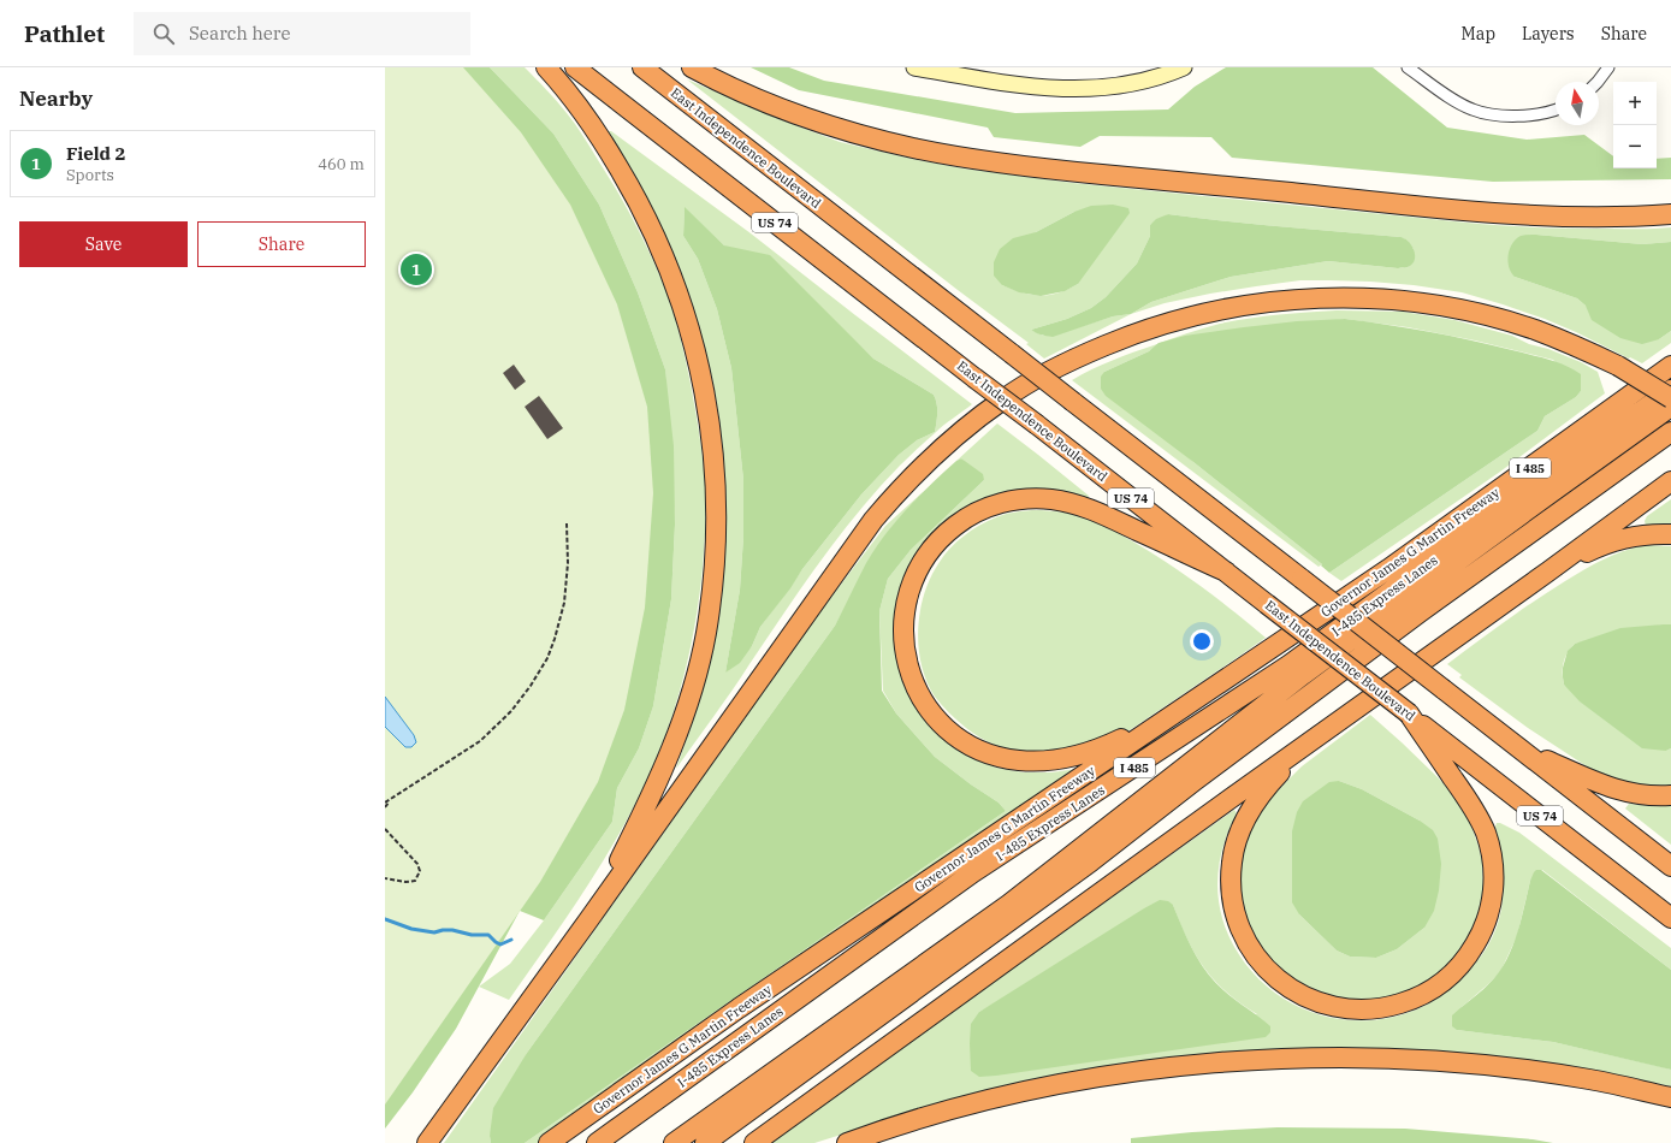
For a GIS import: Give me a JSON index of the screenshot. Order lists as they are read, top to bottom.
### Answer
{
  "streets": {
    "highway": [
      "East Independence Boulevard",
      "US 74",
      "I 485",
      "Governor James G Martin Freeway",
      "I-485 Express Lanes"
    ]
  },
  "north": "top",
  "page": {
    "header": "Pathlet",
    "search": "Search here",
    "nav": ["Map", "Layers", "Share"],
    "heading": "Nearby",
    "map_buttons": ["+", "−"],
    "list": [
      {
        "mark": "1",
        "name": "Field 2",
        "note": "Sports",
        "value": "460 m"
      }
    ],
    "buttons": ["Save", "Share"],
    "pins": "1"
  }
}
